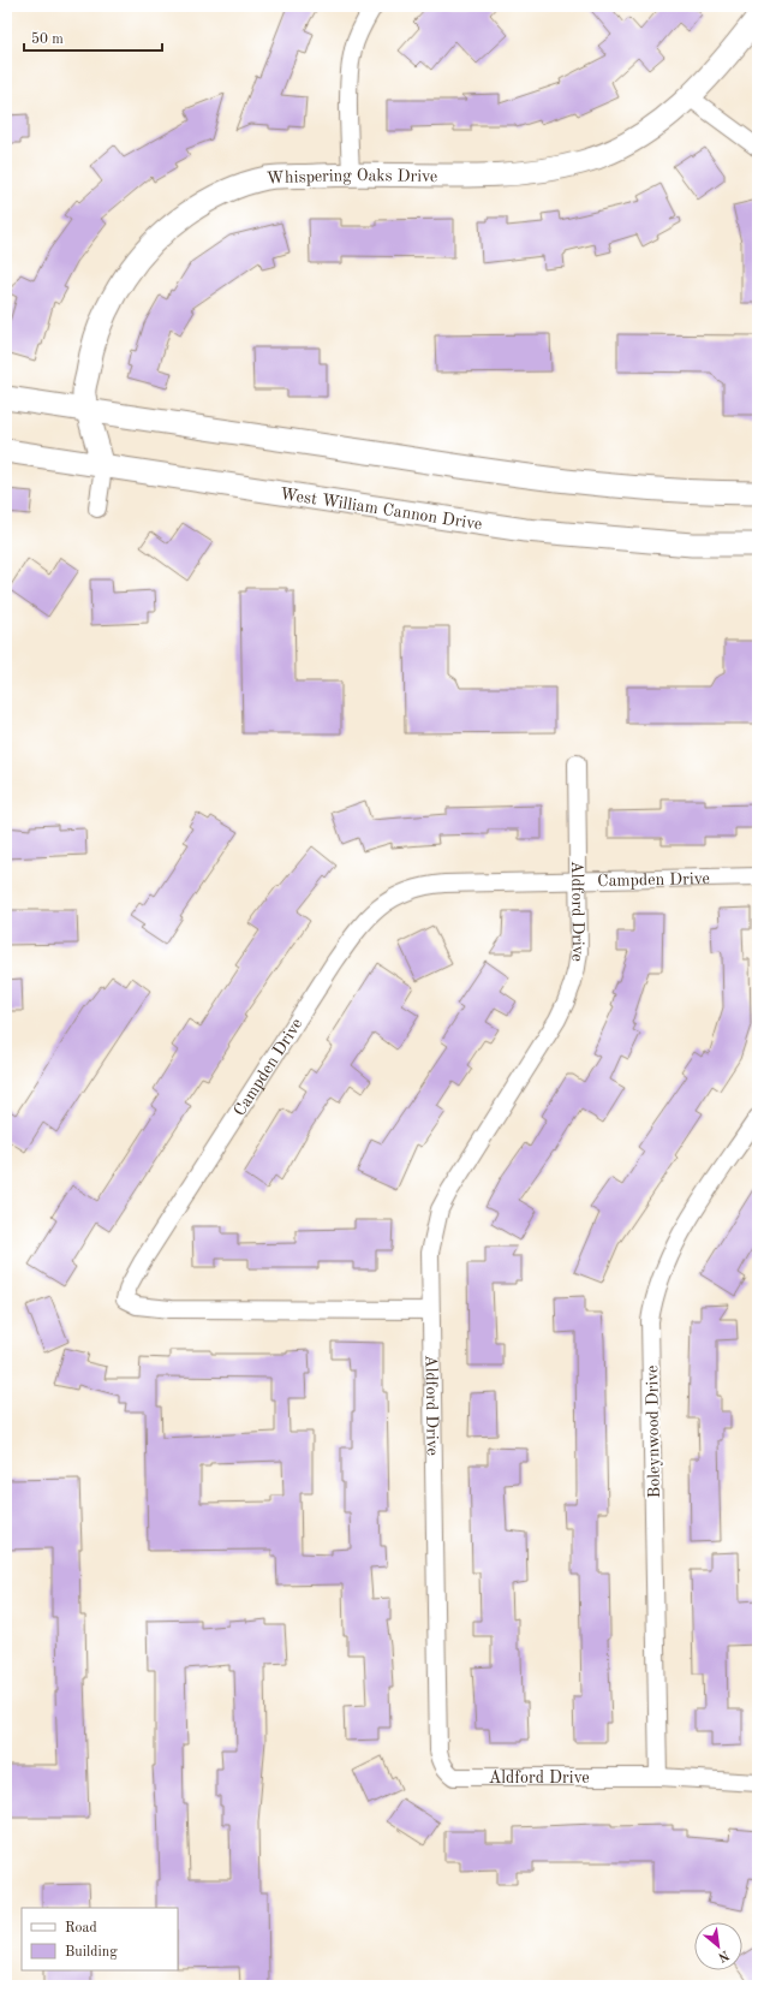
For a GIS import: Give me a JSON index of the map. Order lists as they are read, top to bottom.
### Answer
{
  "streets": {
    "main road": ["Whispering Oaks Drive", "West William Cannon Drive"],
    "street": ["Campden Drive", "Aldford Drive", "Boleynwood Drive"]
  },
  "crossings": [
    ["Whispering Oaks Drive", "West William Cannon Drive"],
    ["Campden Drive", "Aldford Drive"],
    ["Aldford Drive", "Boleynwood Drive"]
  ],
  "legend": ["Road", "Building"],
  "scale_bar": "50 m",
  "north": "bottom right"
}
